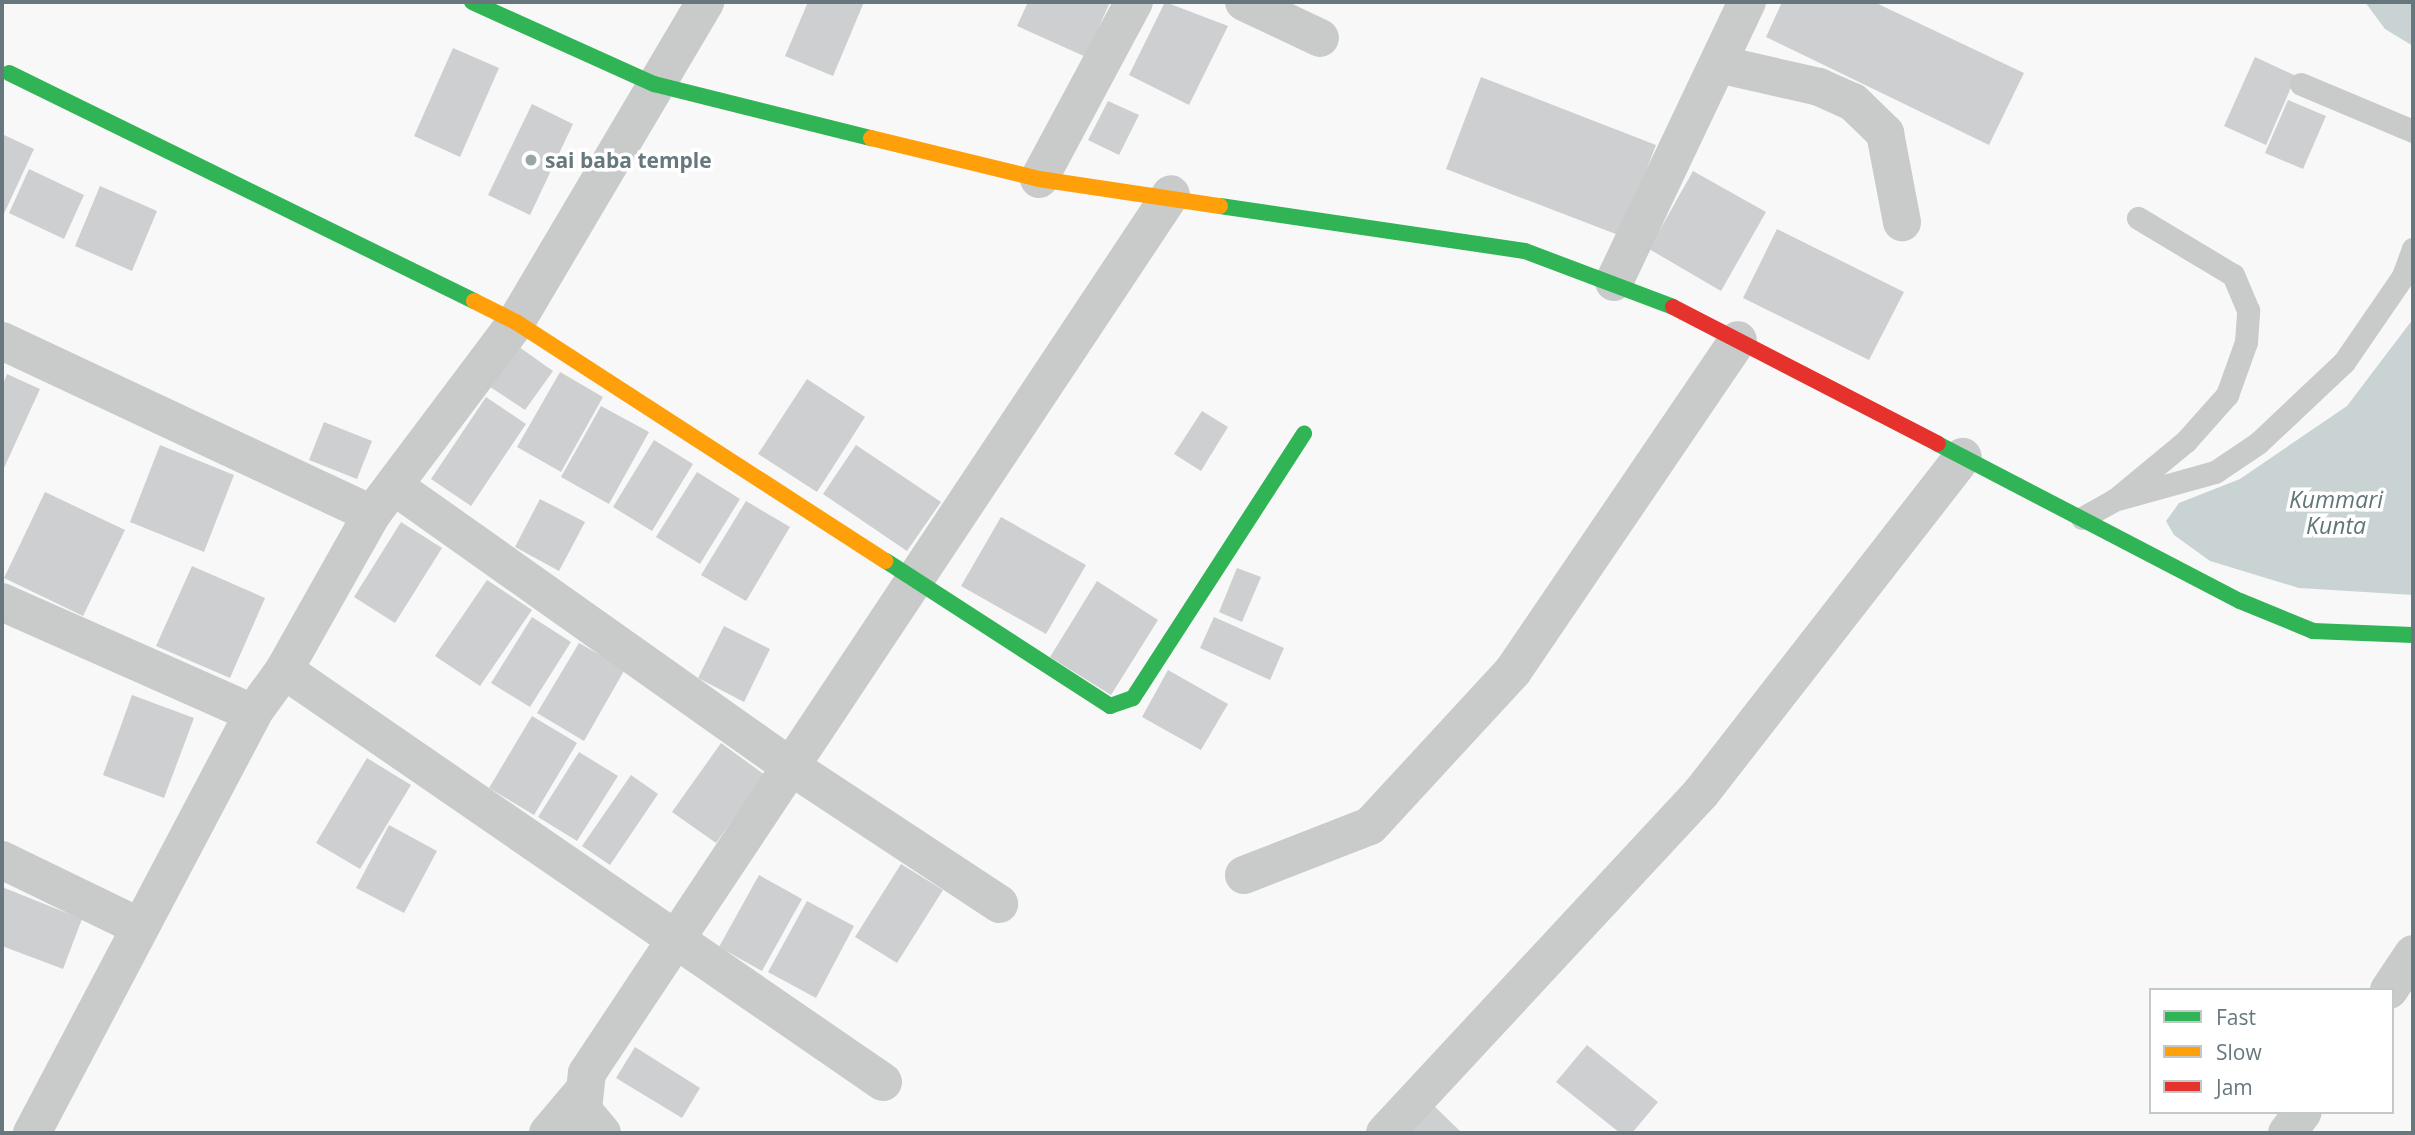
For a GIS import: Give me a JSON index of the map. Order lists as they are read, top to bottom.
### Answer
{
  "water": ["Kummari Kunta"],
  "places": ["sai baba temple"],
  "legend": ["Fast", "Slow", "Jam"]
}
